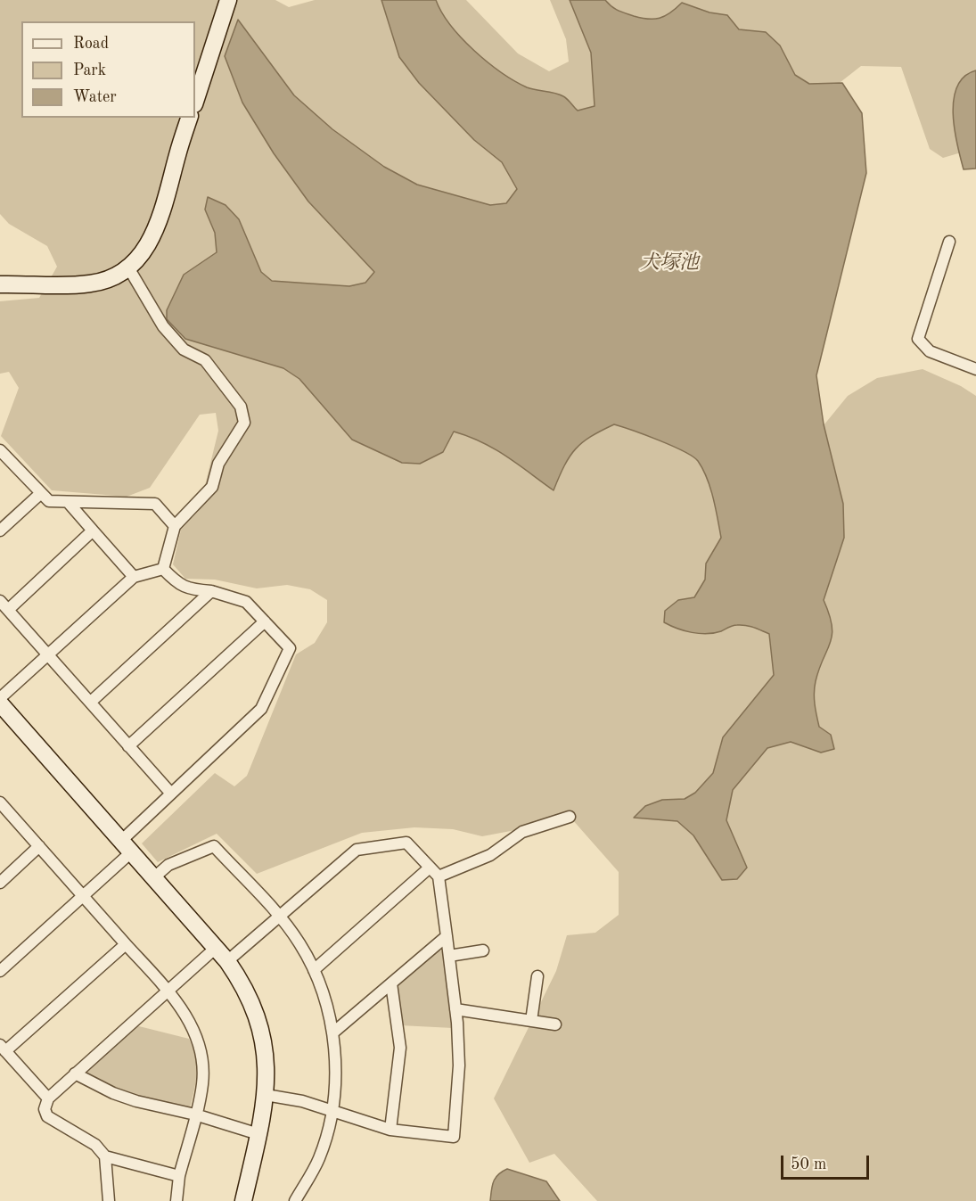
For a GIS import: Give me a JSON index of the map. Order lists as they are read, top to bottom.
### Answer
{
  "water": ["犬塚池"],
  "legend": ["Road", "Park", "Water"],
  "scale_bar": "50 m"
}
